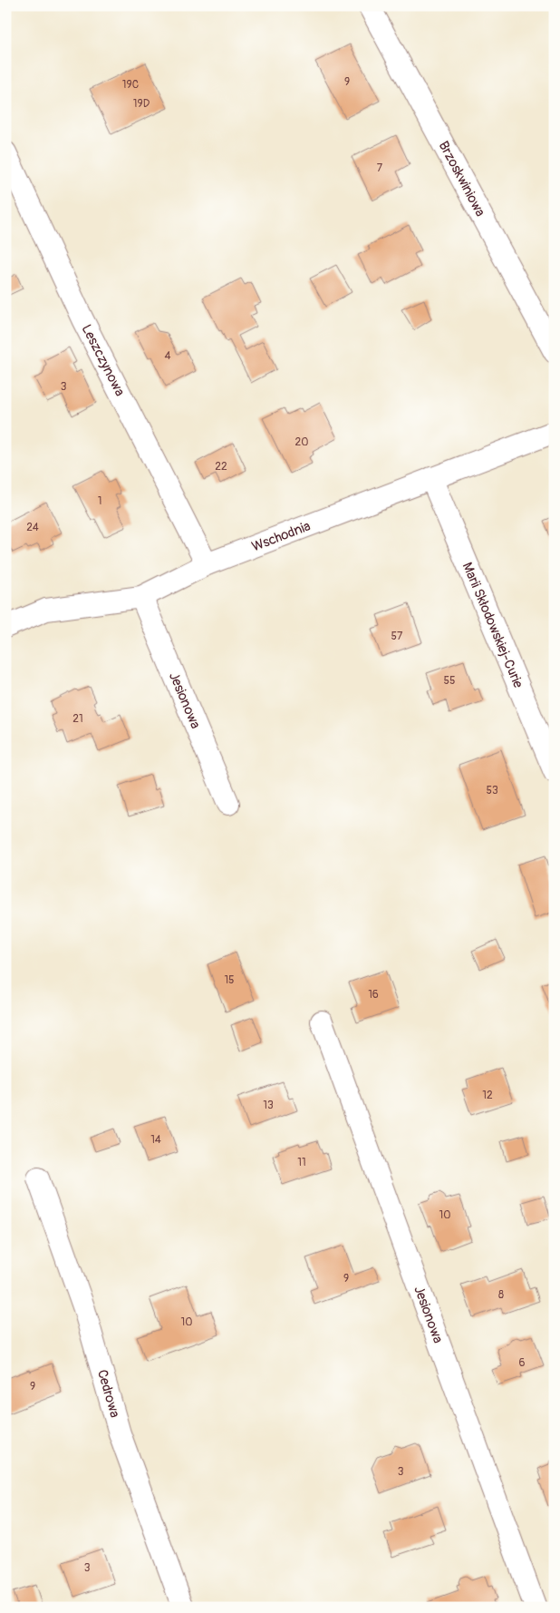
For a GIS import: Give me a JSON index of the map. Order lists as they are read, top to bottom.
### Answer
{
  "streets": {
    "street": [
      "Brzoskwiniowa",
      "Leszczynowa",
      "Wschodnia",
      "Marii Skłodowskiej-Curie",
      "Jesionowa",
      "Cedrowa"
    ]
  },
  "crossings": [
    ["Leszczynowa", "Wschodnia"],
    ["Wschodnia", "Marii Skłodowskiej-Curie"],
    ["Wschodnia", "Jesionowa"]
  ],
  "house_numbers": [
    "9",
    "19C",
    "19D",
    "7",
    "4",
    "3",
    "20",
    "22",
    "1",
    "24",
    "57",
    "55",
    "21",
    "53",
    "15",
    "16",
    "12",
    "13",
    "14",
    "11",
    "10",
    "9",
    "8",
    "10",
    "6",
    "9",
    "3",
    "3"
  ]
}
